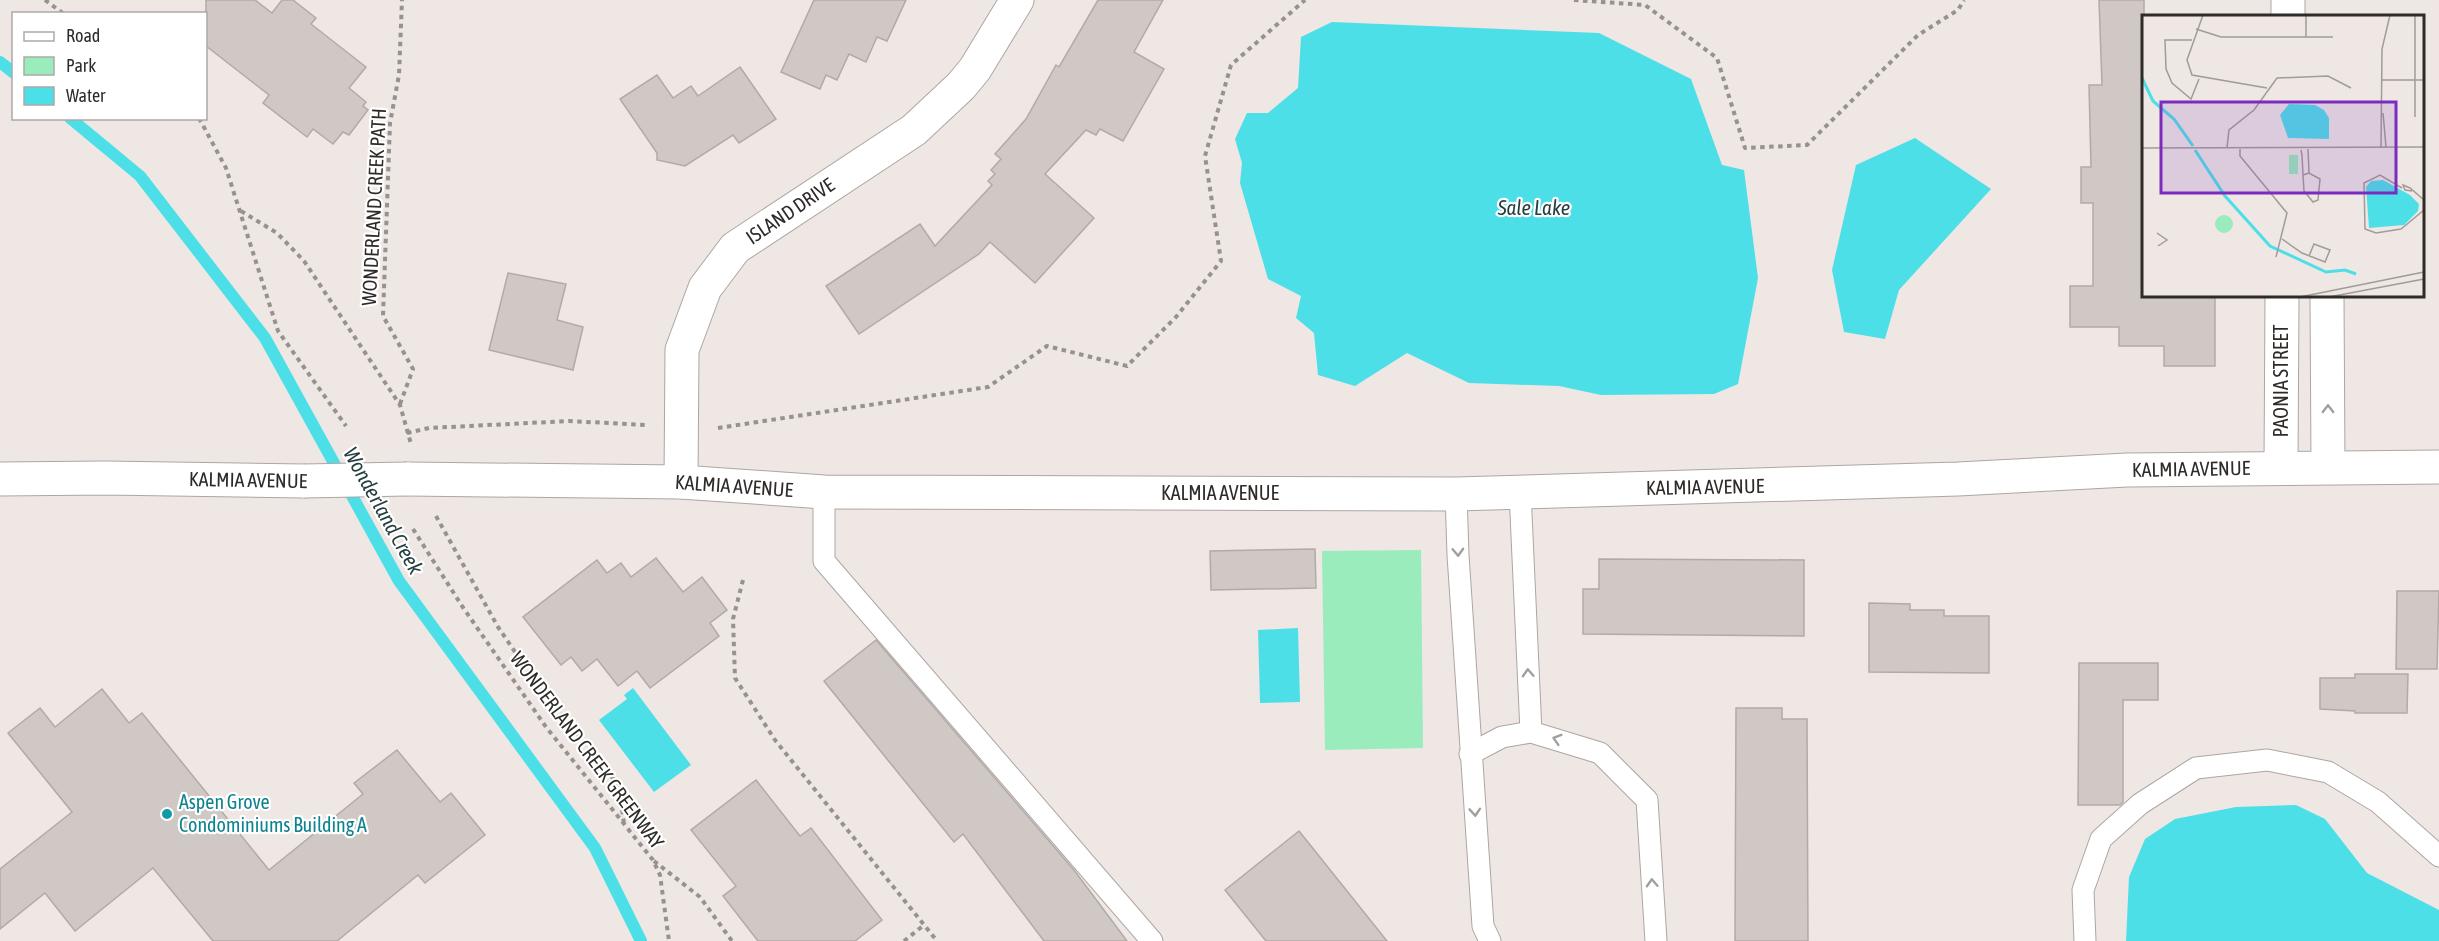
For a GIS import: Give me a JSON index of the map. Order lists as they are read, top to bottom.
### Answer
{
  "streets": {
    "street": ["ISLAND DRIVE", "PAONIA STREET", "KALMIA AVENUE"],
    "path": ["WONDERLAND CREEK PATH", "WONDERLAND CREEK GREENWAY"]
  },
  "crossings": [
    ["WONDERLAND CREEK PATH", "ISLAND DRIVE"],
    ["ISLAND DRIVE", "KALMIA AVENUE"],
    ["PAONIA STREET", "KALMIA AVENUE"]
  ],
  "water": ["Sale Lake", "Wonderland Creek"],
  "places": ["Aspen Grove Condominiums Building A"],
  "legend": ["Road", "Park", "Water"]
}
